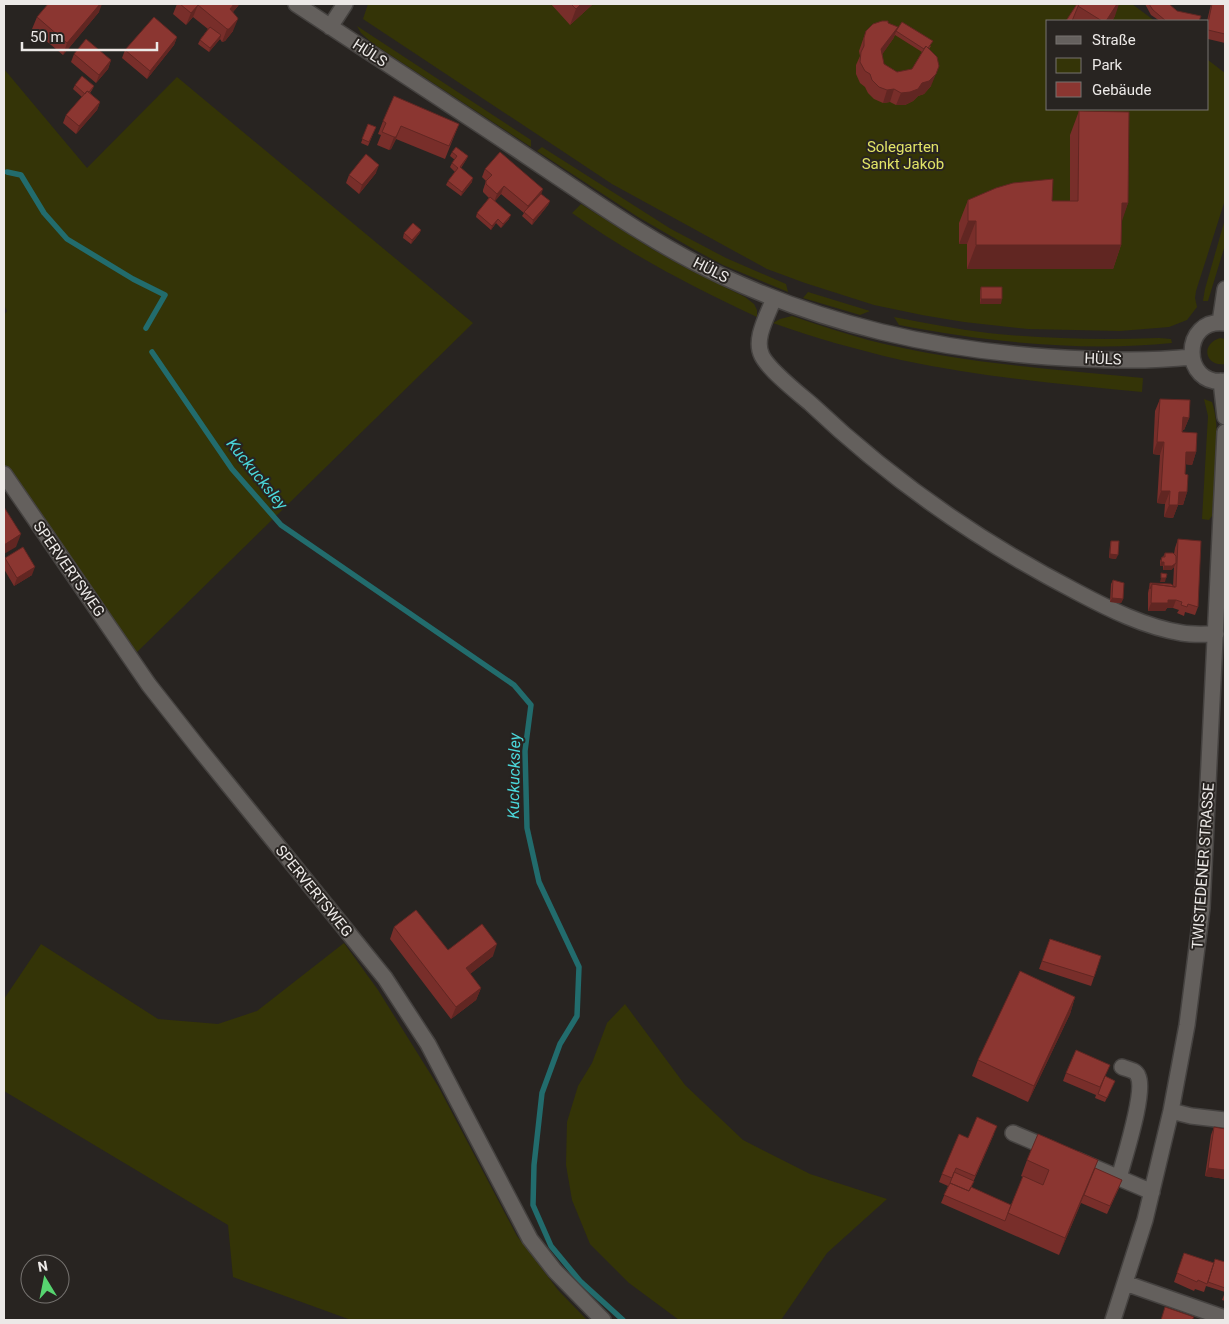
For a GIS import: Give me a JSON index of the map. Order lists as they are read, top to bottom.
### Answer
{
  "streets": {
    "street": ["HÜLS", "SPERVERTSWEG", "TWISTEDENER STRASSE"]
  },
  "water": ["Kuckucksley"],
  "parks": ["Solegarten Sankt Jakob"],
  "legend": ["Straße", "Park", "Gebäude"],
  "scale_bar": "50 m",
  "north": "top"
}
